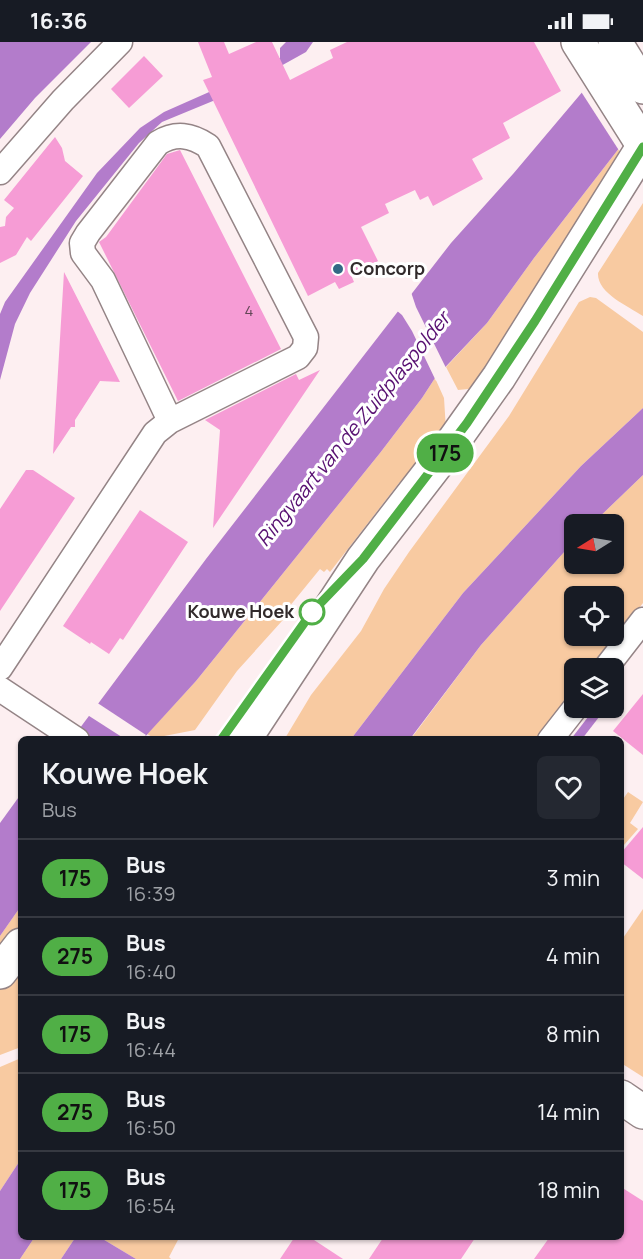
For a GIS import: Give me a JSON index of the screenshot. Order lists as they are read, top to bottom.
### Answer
{
  "water": ["Ringvaart van de Zuidplaspolder"],
  "places": ["Concorp", "Kouwe Hoek"],
  "lines": ["bus line 175"],
  "house_numbers": ["4"],
  "north": "left",
  "page": {
    "status": "16:36",
    "on_map": "175",
    "heading": ["Kouwe Hoek", "Bus"],
    "list": [
      {
        "mark": "175",
        "name": "Bus",
        "note": "16:39",
        "value": "3 min"
      },
      {
        "mark": "275",
        "name": "Bus",
        "note": "16:40",
        "value": "4 min"
      },
      {
        "mark": "175",
        "name": "Bus",
        "note": "16:44",
        "value": "8 min"
      },
      {
        "mark": "275",
        "name": "Bus",
        "note": "16:50",
        "value": "14 min"
      },
      {
        "mark": "175",
        "name": "Bus",
        "note": "16:54",
        "value": "18 min"
      }
    ]
  }
}
